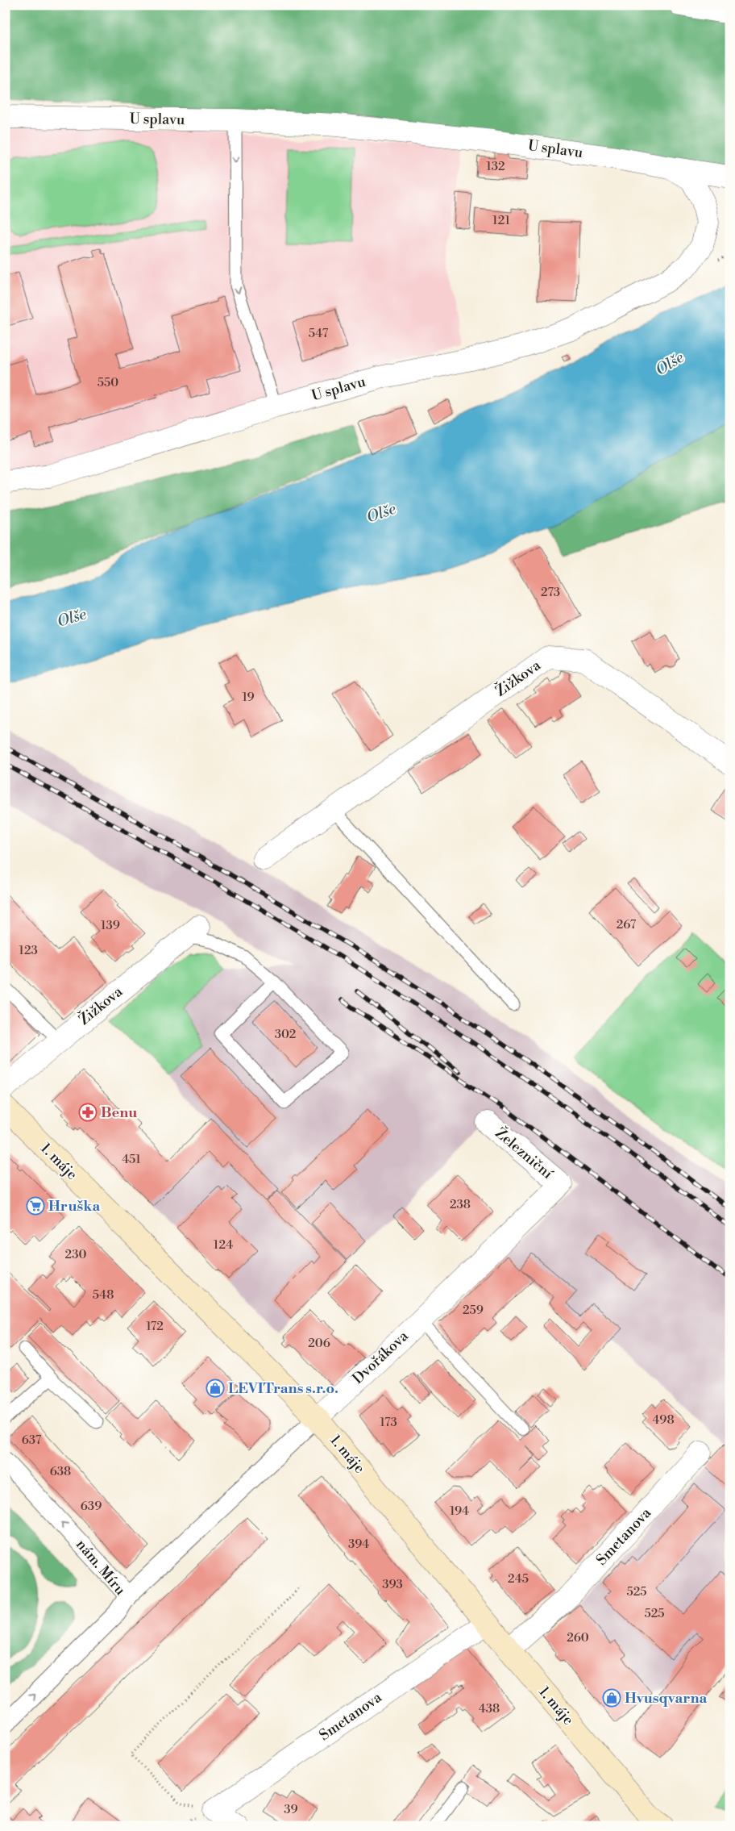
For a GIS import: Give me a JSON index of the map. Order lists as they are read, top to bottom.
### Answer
{
  "streets": {
    "main road": ["1. máje"],
    "street": [
      "U splavu",
      "Žižkova",
      "Železniční",
      "Dvořákova",
      "Smetanova",
      "nám. Míru"
    ]
  },
  "crossings": [
    ["Železniční", "Dvořákova"],
    ["1. máje", "Dvořákova"],
    ["1. máje", "Smetanova"],
    ["Dvořákova", "nám. Míru"]
  ],
  "water": ["Olše"],
  "places": {
    "pharmacy": ["Benu"],
    "supermarket": ["Hruška"],
    "shop": ["LEVITrans s.r.o.", "Hvusqvarna"]
  },
  "house_numbers": [
    "132",
    "121",
    "547",
    "550",
    "273",
    "19",
    "267",
    "139",
    "123",
    "302",
    "451",
    "238",
    "124",
    "230",
    "548",
    "259",
    "172",
    "206",
    "498",
    "173",
    "637",
    "638",
    "639",
    "194",
    "394",
    "245",
    "393",
    "525",
    "525",
    "260",
    "438",
    "39"
  ]
}
